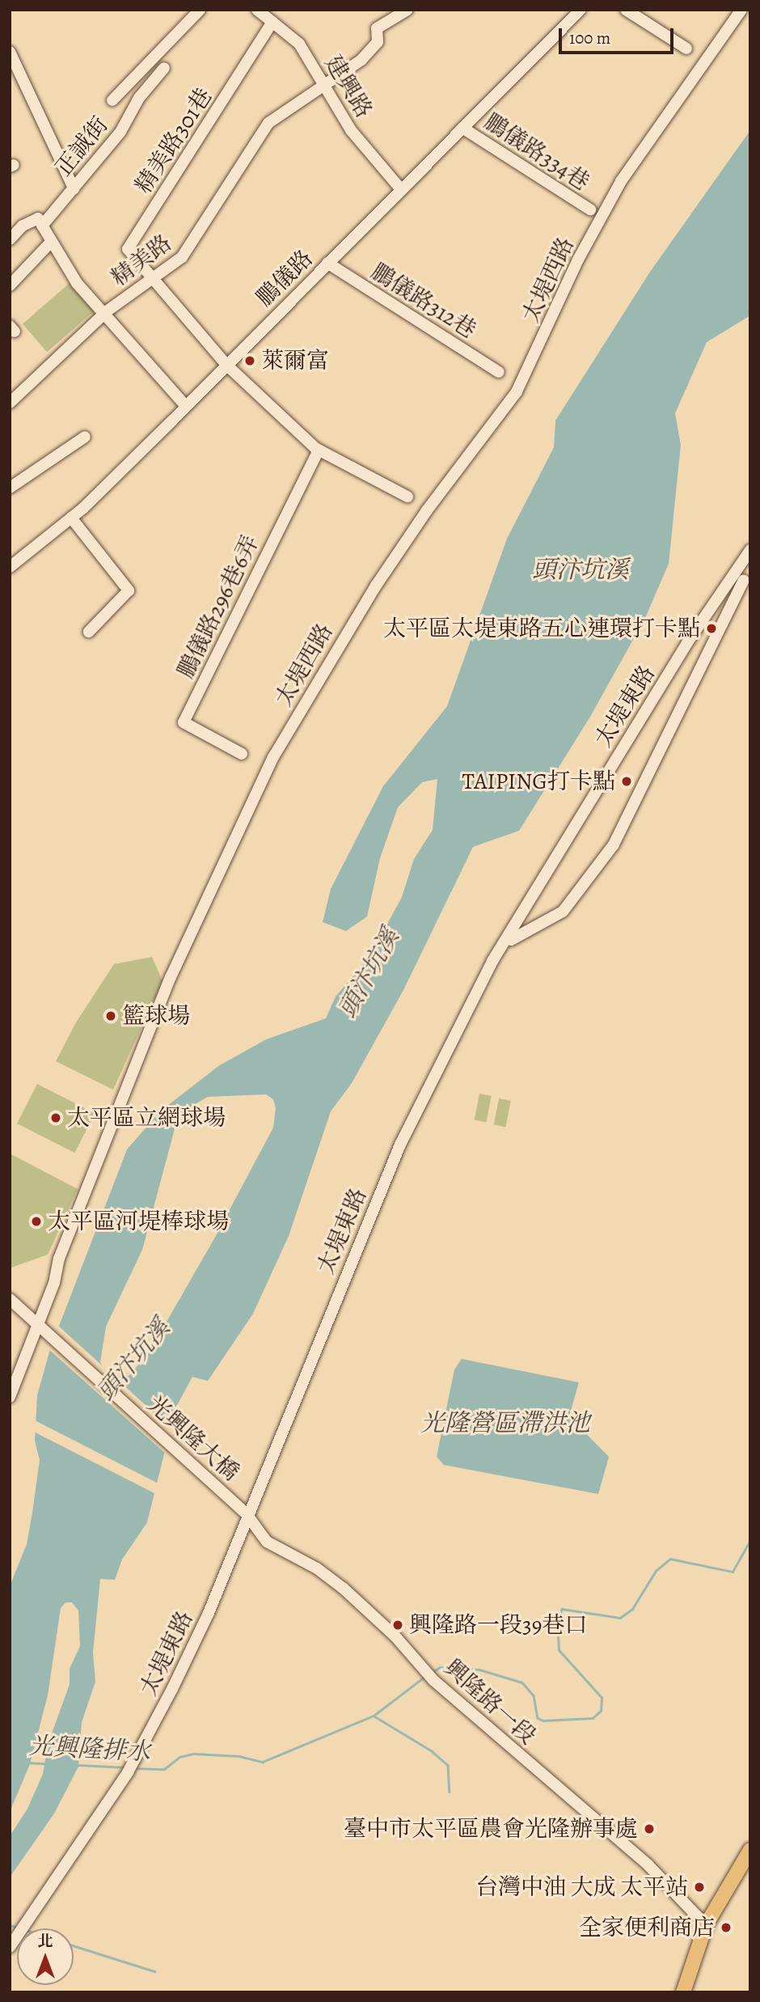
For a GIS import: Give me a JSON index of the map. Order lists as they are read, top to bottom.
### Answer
{
  "streets": {
    "street": [
      "建興路",
      "精美路301巷",
      "正誠街",
      "鵬儀路334巷",
      "精美路",
      "鵬儀路",
      "太堤西路",
      "鵬儀路312巷",
      "鵬儀路296巷6弄",
      "太堤東路",
      "光興隆大橋",
      "興隆路一段"
    ]
  },
  "crossings": [
    ["建興路", "精美路301巷"],
    ["建興路", "精美路"],
    ["建興路", "鵬儀路"],
    ["精美路301巷", "精美路"],
    ["精美路301巷", "鵬儀路"],
    ["精美路301巷", "鵬儀路296巷6弄"],
    ["鵬儀路334巷", "鵬儀路"],
    ["鵬儀路", "鵬儀路312巷"],
    ["太堤西路", "光興隆大橋"],
    ["太堤東路", "光興隆大橋"],
    ["太堤東路", "興隆路一段"],
    ["光興隆大橋", "興隆路一段"]
  ],
  "water": ["頭汴坑溪", "光隆營區滯洪池", "光興隆排水"],
  "places": [
    "萊爾富",
    "太平區太堤東路五心連環打卡點",
    "TAIPING打卡點",
    "籃球場",
    "太平區立網球場",
    "太平區河堤棒球場",
    "興隆路一段39巷口",
    "臺中市太平區農會光隆辦事處",
    "台灣中油 大成 太平站",
    "全家便利商店"
  ],
  "scale_bar": "100 m",
  "north": "top"
}
